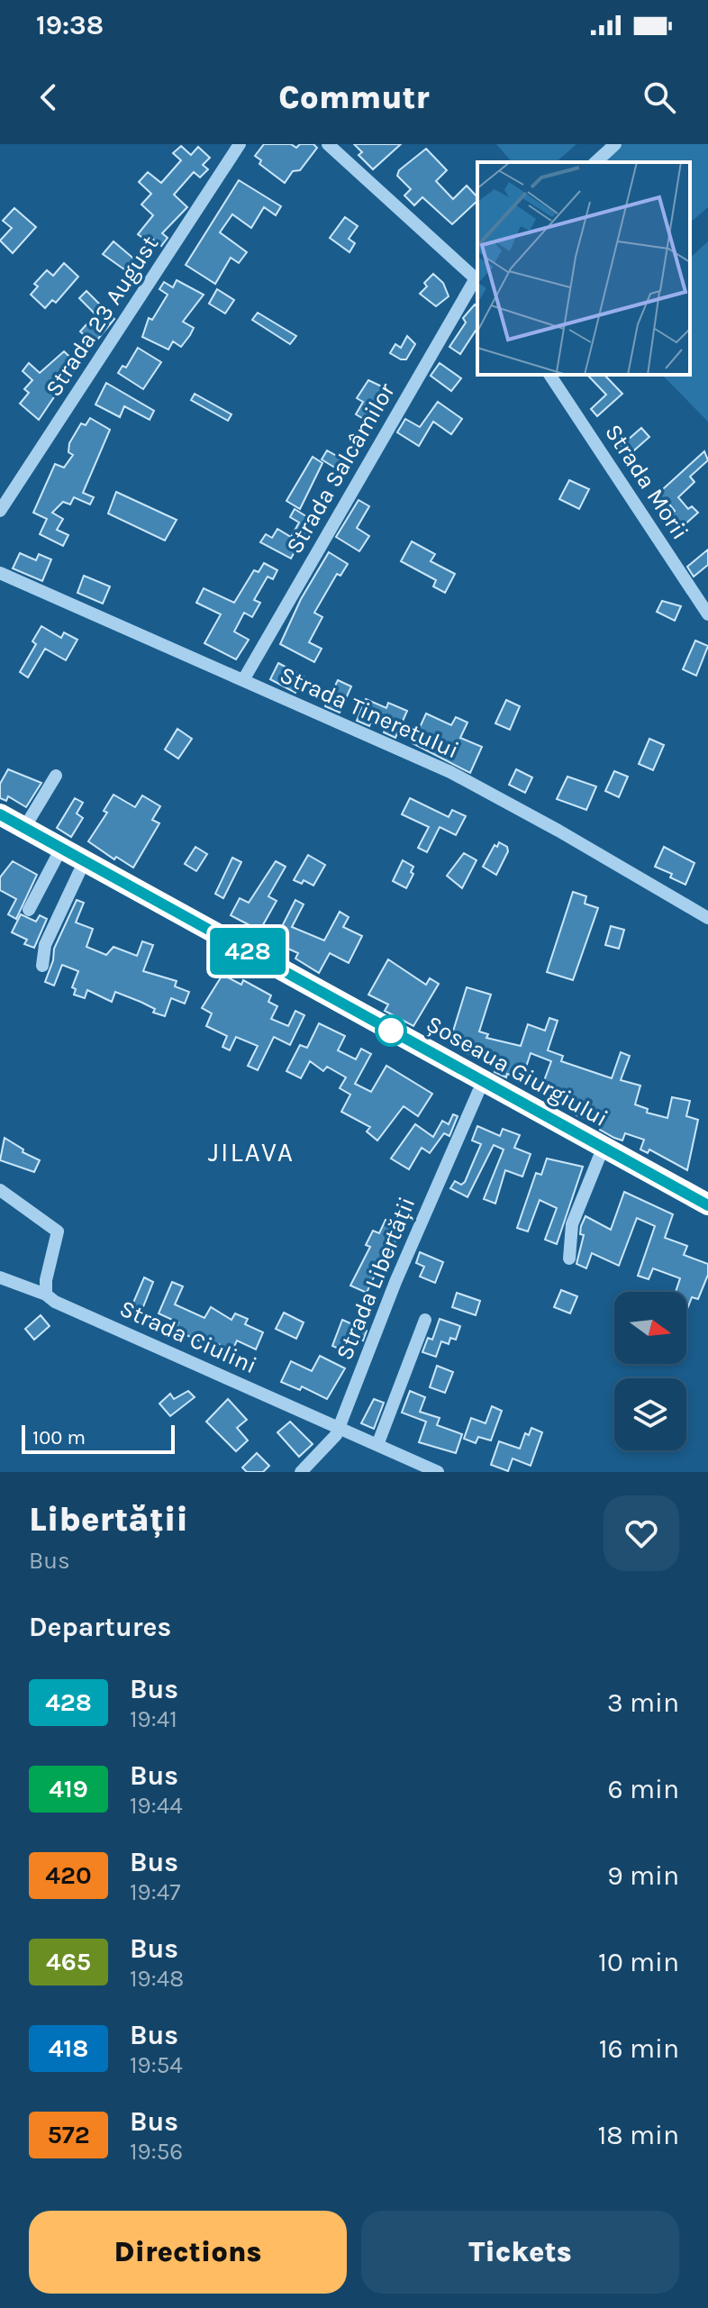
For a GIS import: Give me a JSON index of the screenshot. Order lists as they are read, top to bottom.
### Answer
{
  "streets": {
    "highway": ["Șoseaua Giurgiului"],
    "street": [
      "Strada 23 August",
      "Strada Salcâmilor",
      "Strada Morii",
      "Strada Tineretului",
      "Strada Libertății",
      "Strada Ciulini"
    ]
  },
  "crossings": [
    ["Strada Salcâmilor", "Strada Tineretului"],
    ["Șoseaua Giurgiului", "Strada Libertății"],
    ["Strada Libertății", "Strada Ciulini"]
  ],
  "districts": ["JILAVA"],
  "lines": ["bus line 428"],
  "scale_bar": "100 m",
  "north": "right",
  "page": {
    "status": "19:38",
    "header": "Commutr",
    "on_map": "428",
    "scale": "100 m",
    "heading": [
      ["Libertății", "Bus"],
      "Departures"
    ],
    "list": [
      {
        "mark": "428",
        "name": "Bus",
        "note": "19:41",
        "value": "3 min"
      },
      {
        "mark": "419",
        "name": "Bus",
        "note": "19:44",
        "value": "6 min"
      },
      {
        "mark": "420",
        "name": "Bus",
        "note": "19:47",
        "value": "9 min"
      },
      {
        "mark": "465",
        "name": "Bus",
        "note": "19:48",
        "value": "10 min"
      },
      {
        "mark": "418",
        "name": "Bus",
        "note": "19:54",
        "value": "16 min"
      },
      {
        "mark": "572",
        "name": "Bus",
        "note": "19:56",
        "value": "18 min"
      }
    ],
    "buttons": ["Directions", "Tickets"]
  }
}
